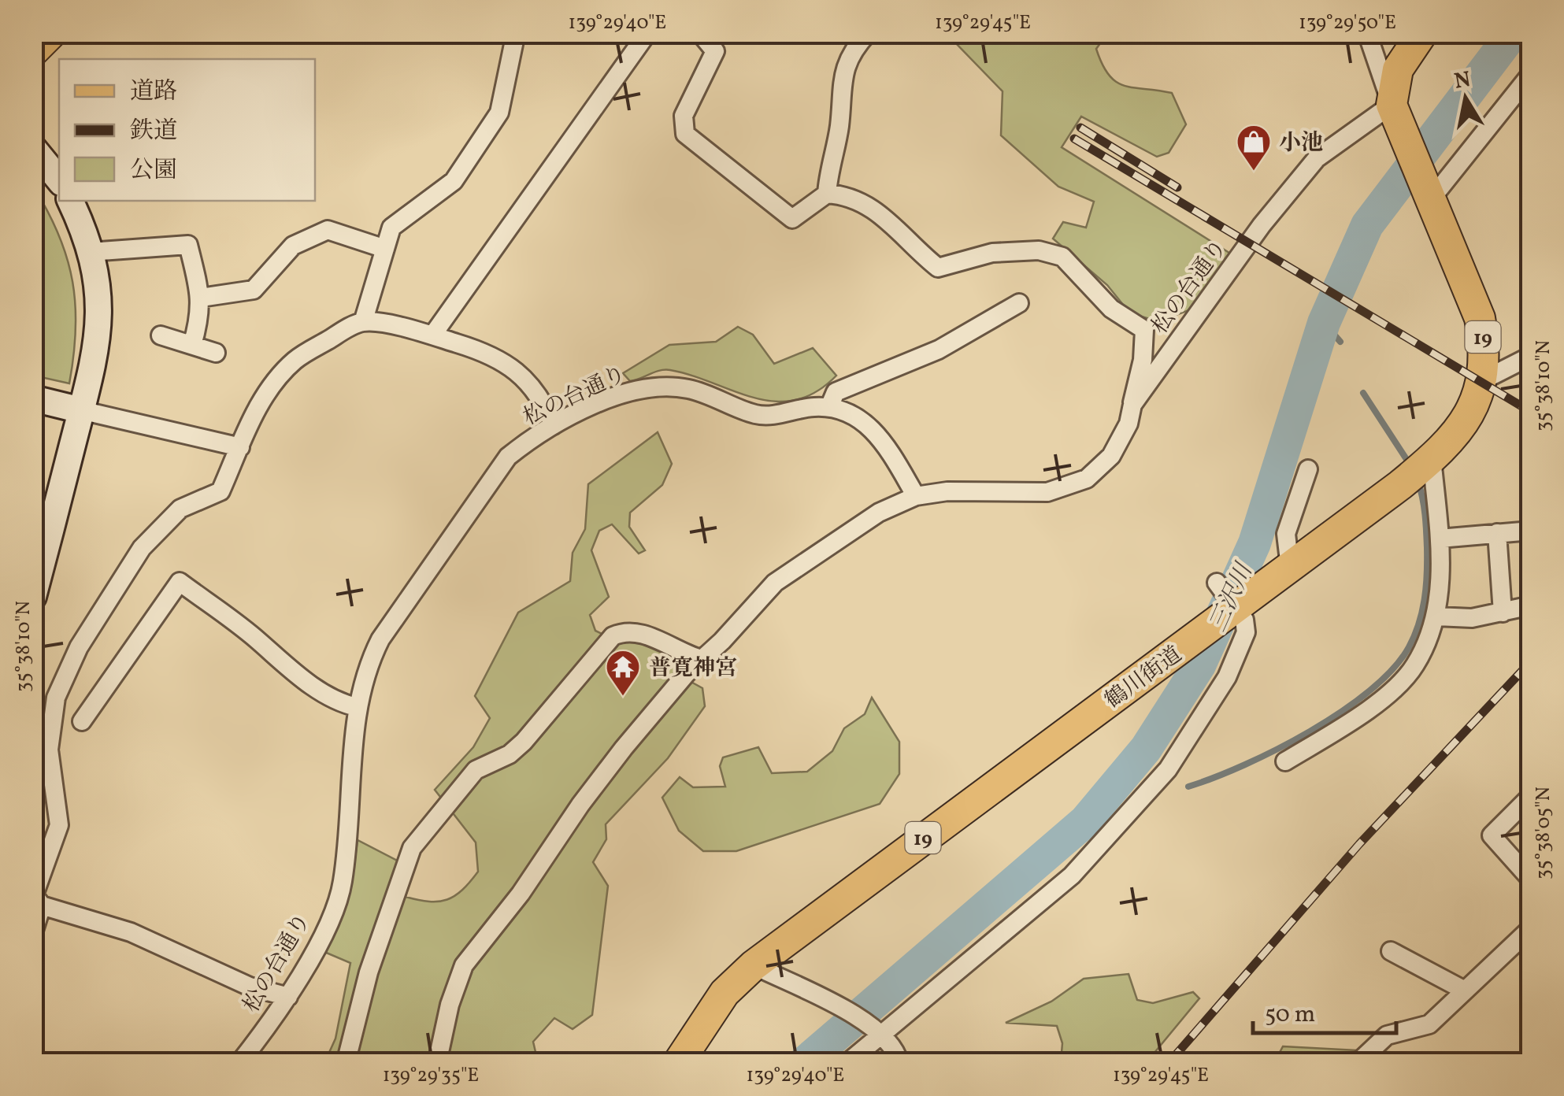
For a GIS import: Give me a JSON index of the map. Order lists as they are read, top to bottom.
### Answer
{
  "streets": {
    "main road": ["19", "鶴川街道"],
    "street": ["松の台通り"]
  },
  "crossings": [
    ["松の台通り", "鶴川街道"]
  ],
  "water": ["三沢川"],
  "places": {
    "shop": ["小池"],
    "temple": ["普寛神宮"]
  },
  "legend": ["道路", "鉄道", "公園"],
  "scale_bar": "50 m",
  "north": "top",
  "coordinates": [
    "139°29'40\"E",
    "139°29'45\"E",
    "139°29'50\"E",
    "35°38'10\"N",
    "35°38'05\"N",
    "139°29'35\"E"
  ]
}
